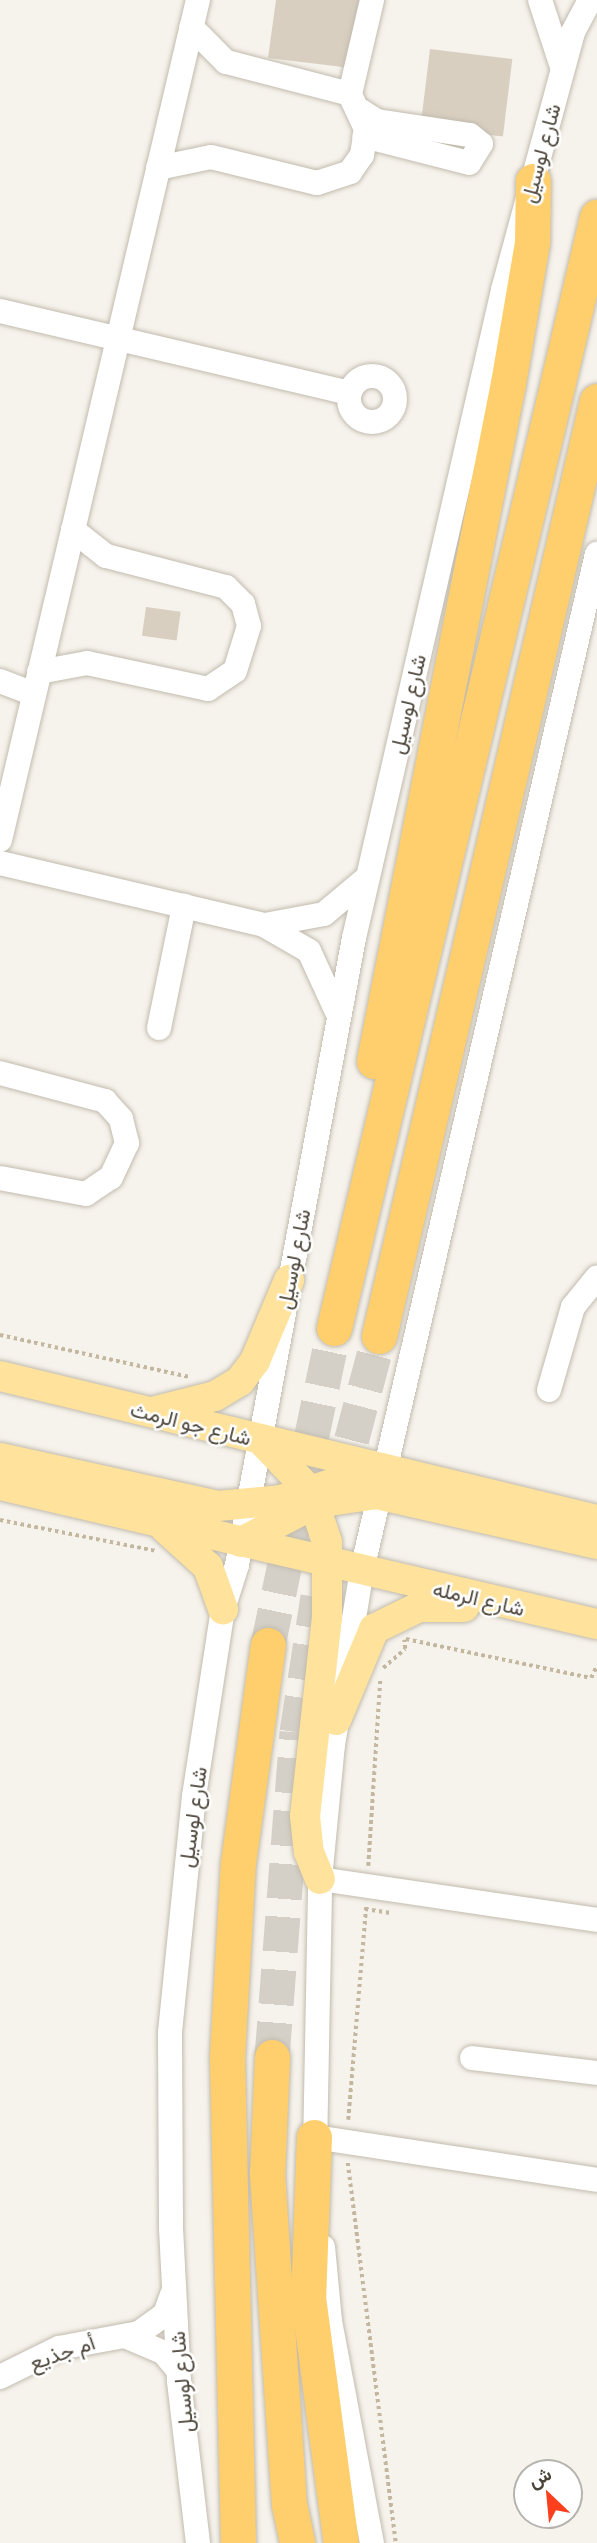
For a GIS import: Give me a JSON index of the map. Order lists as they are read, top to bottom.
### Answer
{
  "streets": {
    "main road": ["شارع جو الرمث", "شارع الرمله"],
    "street": ["شارع لوسيل", "أم جذيع"]
  },
  "crossings": [
    ["شارع لوسيل", "شارع جو الرمث"],
    ["شارع لوسيل", "أم جذيع"]
  ],
  "north": "top left"
}
